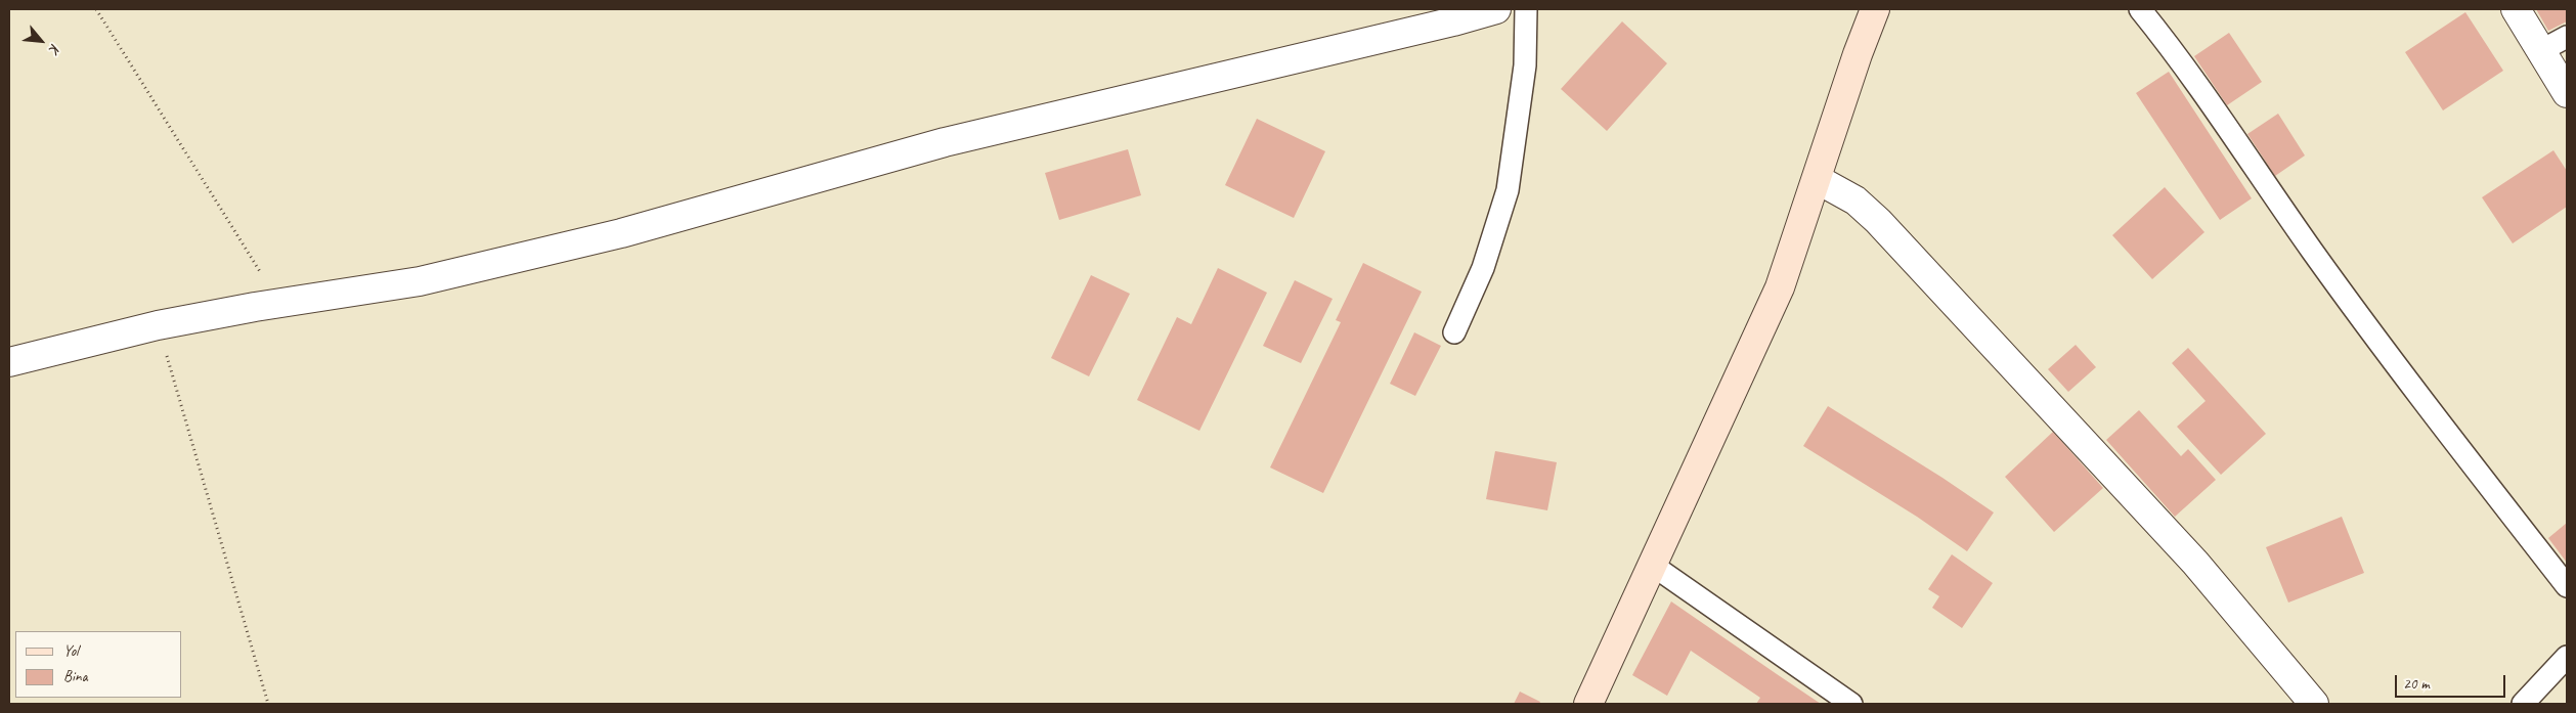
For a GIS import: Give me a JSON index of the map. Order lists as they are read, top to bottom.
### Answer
{
  "legend": ["Yol", "Bina"],
  "scale_bar": "20 m",
  "north": "bottom right"
}
